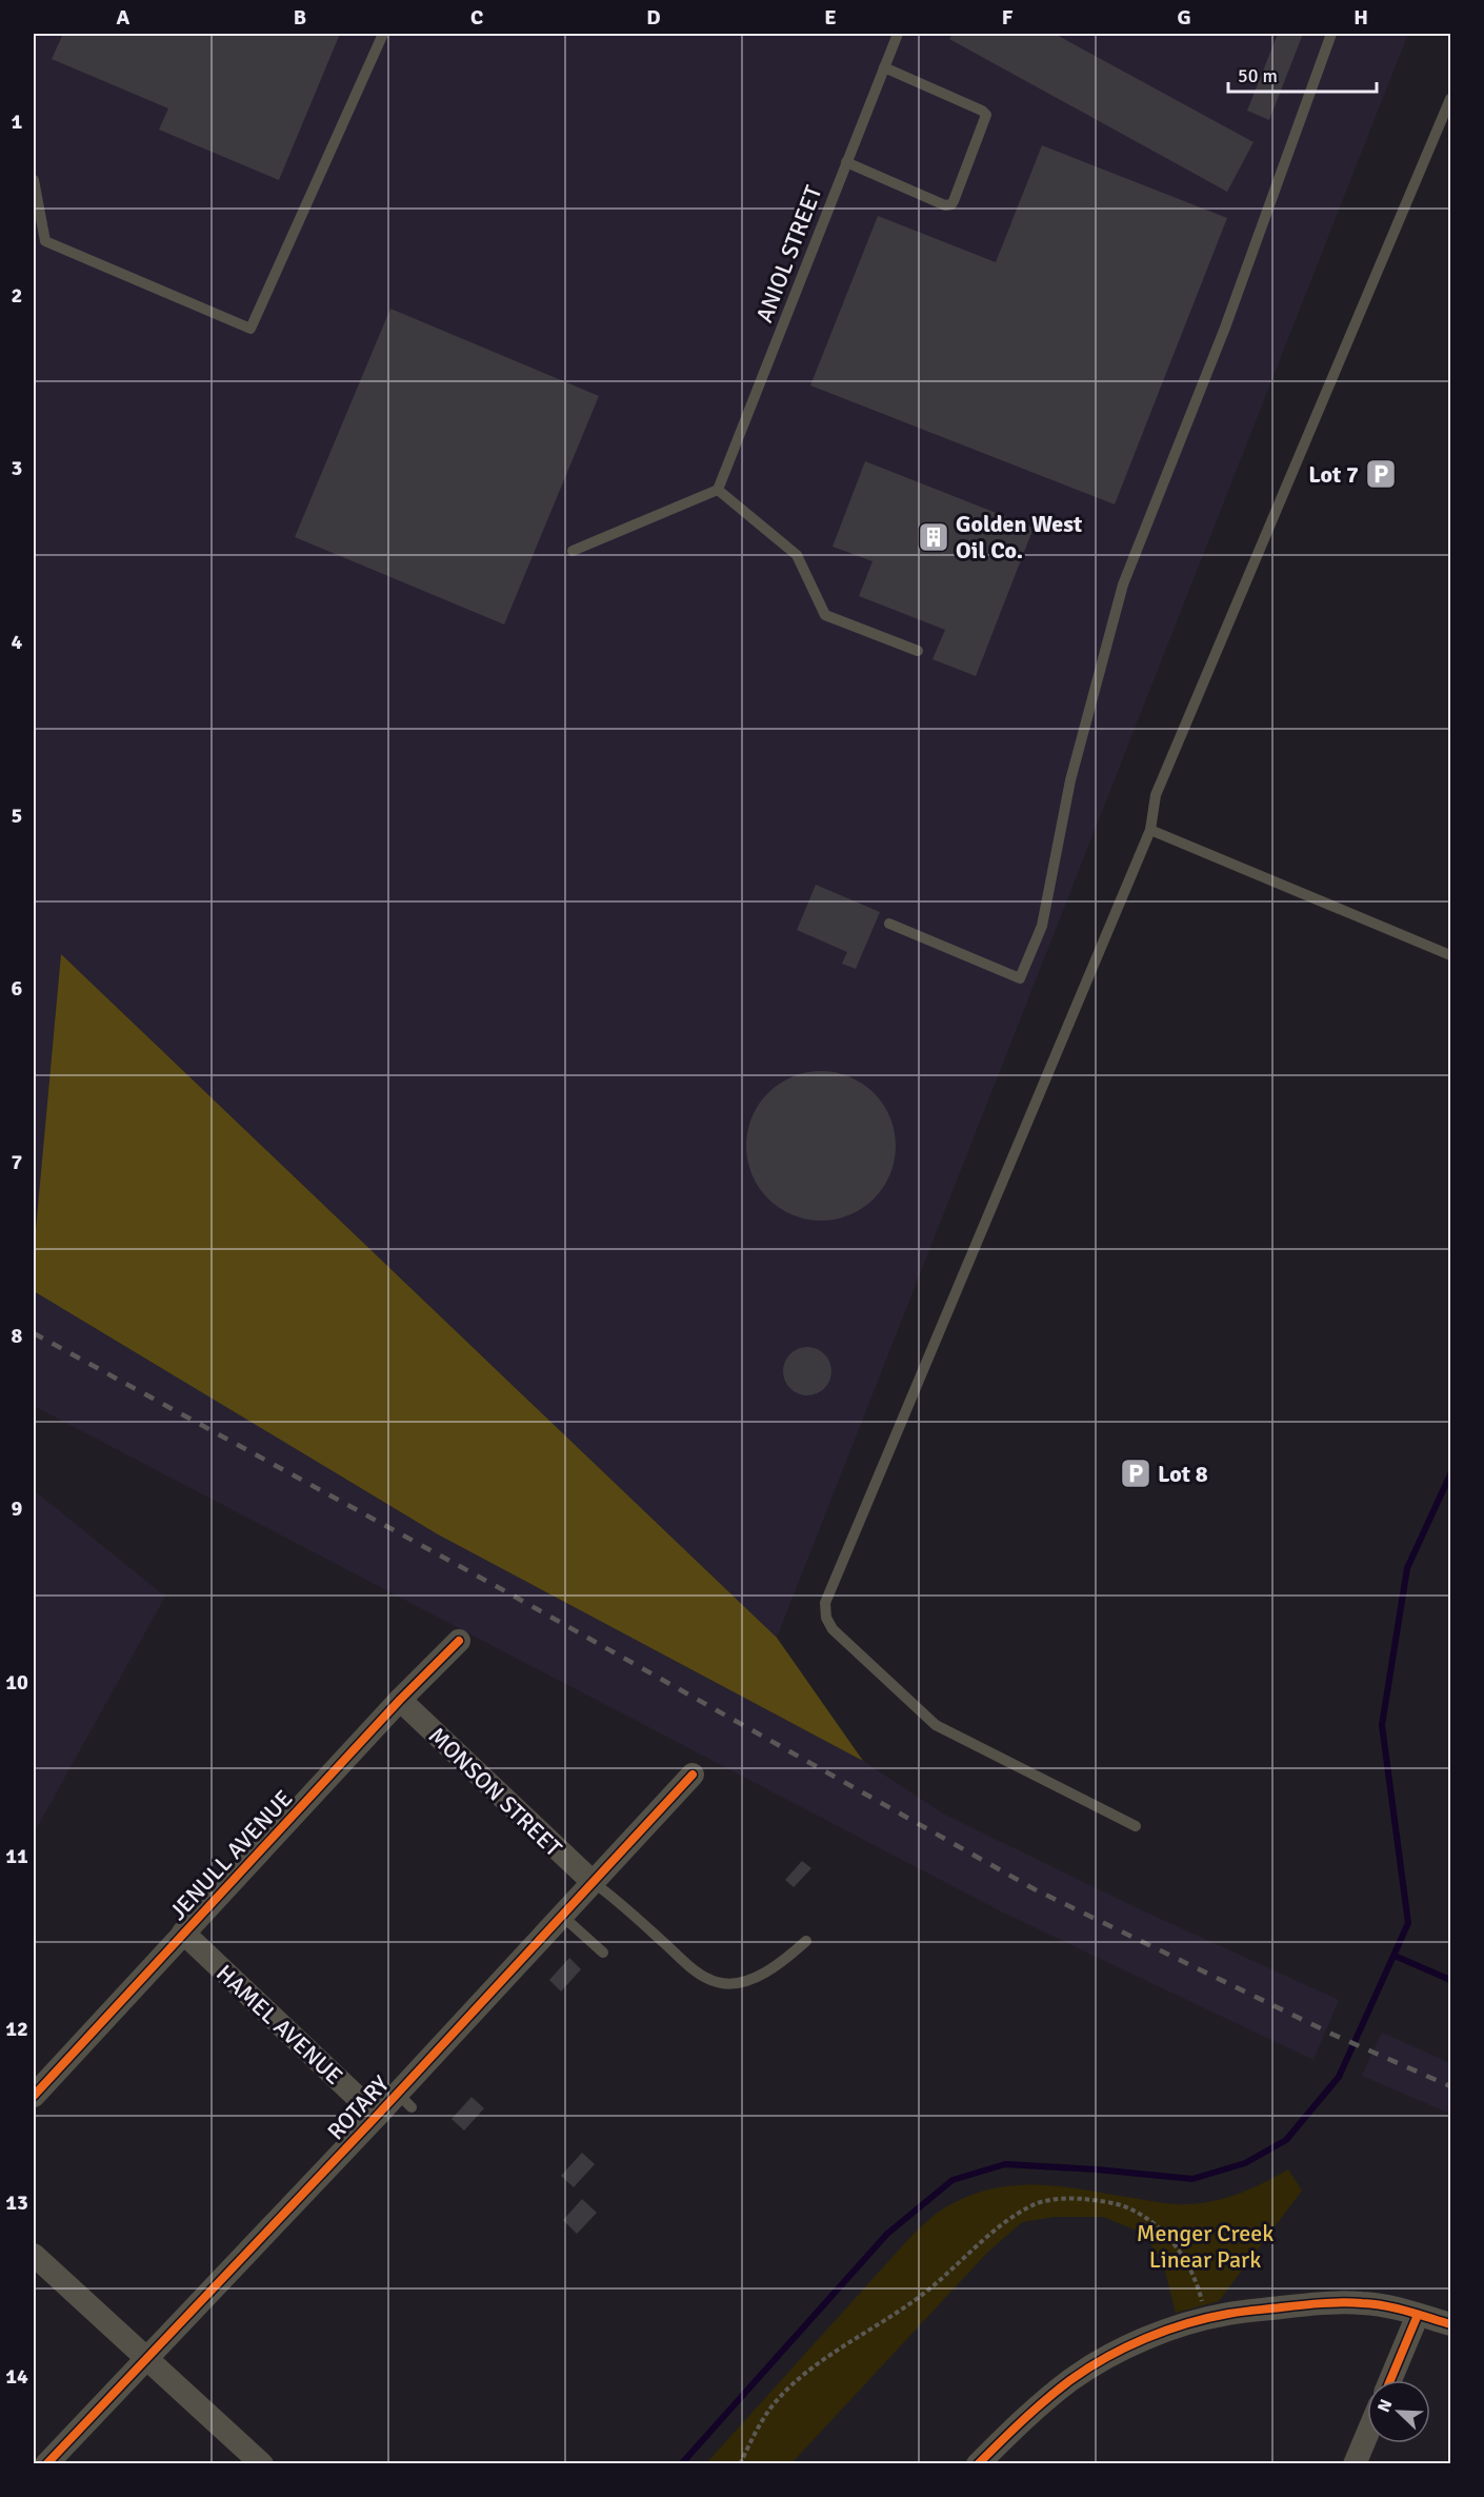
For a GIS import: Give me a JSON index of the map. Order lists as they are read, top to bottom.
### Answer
{
  "streets": {
    "street": [
      "MONSON STREET",
      "JENULL AVENUE",
      "HAMEL AVENUE",
      "ROTARY"
    ],
    "lane": ["ANIOL STREET"]
  },
  "crossings": [
    ["MONSON STREET", "JENULL AVENUE"],
    ["MONSON STREET", "ROTARY"],
    ["JENULL AVENUE", "HAMEL AVENUE"],
    ["HAMEL AVENUE", "ROTARY"]
  ],
  "parks": ["Menger Creek Linear Park"],
  "places": {
    "parking": ["Lot 7", "Lot 8"],
    "building": ["Golden West Oil Co."]
  },
  "scale_bar": "50 m",
  "north": "top left",
  "grid": {
    "columns": [
      "A",
      "B",
      "C",
      "D",
      "E",
      "F",
      "G",
      "H"
    ],
    "rows": [
      "1",
      "2",
      "3",
      "4",
      "5",
      "6",
      "7",
      "8",
      "9",
      "10",
      "11",
      "12",
      "13",
      "14"
    ]
  }
}
